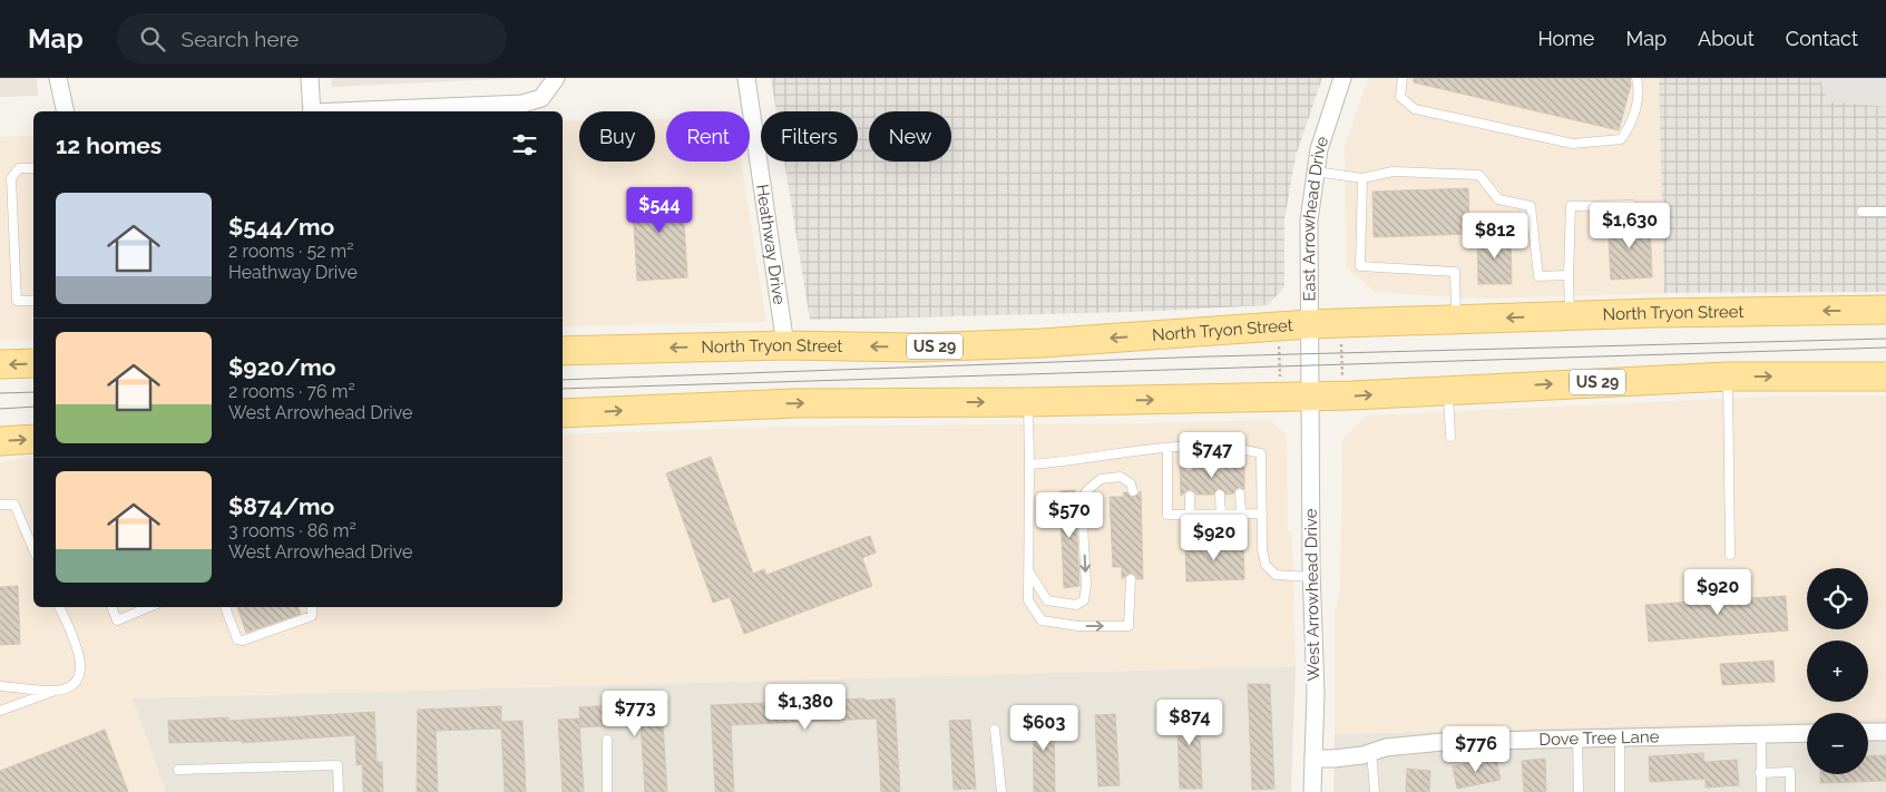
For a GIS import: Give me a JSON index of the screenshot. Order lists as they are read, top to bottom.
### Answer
{
  "streets": {
    "main road": ["North Tryon Street", "US 29"],
    "street": [
      "East Arrowhead Drive",
      "Heathway Drive",
      "West Arrowhead Drive",
      "Dove Tree Lane"
    ]
  },
  "crossings": [
    ["East Arrowhead Drive", "North Tryon Street"],
    ["East Arrowhead Drive", "US 29"],
    ["East Arrowhead Drive", "West Arrowhead Drive"],
    ["Heathway Drive", "North Tryon Street"],
    ["US 29", "West Arrowhead Drive"],
    ["West Arrowhead Drive", "Dove Tree Lane"]
  ],
  "page": {
    "header": "Map",
    "search": "Search here",
    "nav": [
      "Home",
      "Map",
      "About",
      "Contact"
    ],
    "chip": [
      "Buy",
      "Rent",
      "Filters",
      "New"
    ],
    "heading": "12 homes",
    "list": [
      {
        "name": "$544/mo",
        "note": "2 rooms · 52 m² · Heathway Drive"
      },
      {
        "name": "$920/mo",
        "note": "2 rooms · 76 m² · West Arrowhead Drive"
      },
      {
        "name": "$874/mo",
        "note": "3 rooms · 86 m² · West Arrowhead Drive"
      }
    ],
    "price": [
      "$544",
      "$1,630",
      "$812",
      "$747",
      "$570",
      "$920",
      "$920",
      "$1,380",
      "$773",
      "$874",
      "$603",
      "$776"
    ],
    "map_buttons": ["+", "−"]
  }
}
